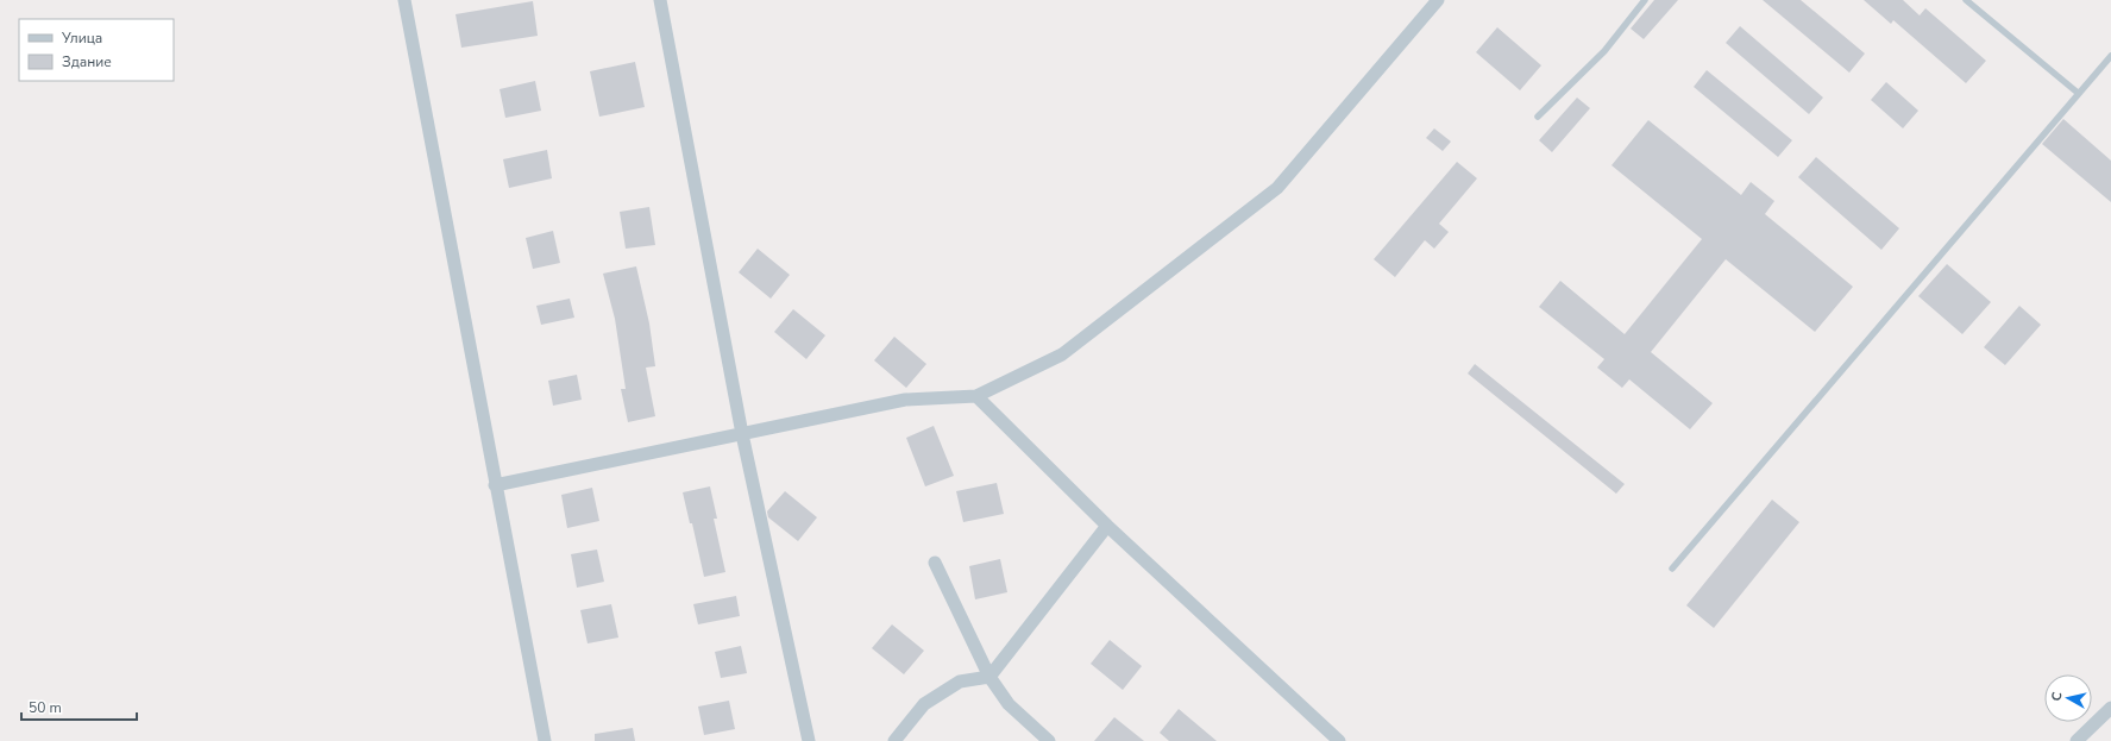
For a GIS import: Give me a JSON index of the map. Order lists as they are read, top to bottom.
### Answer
{
  "legend": ["Улица", "Здание"],
  "scale_bar": "50 m",
  "north": "left"
}
